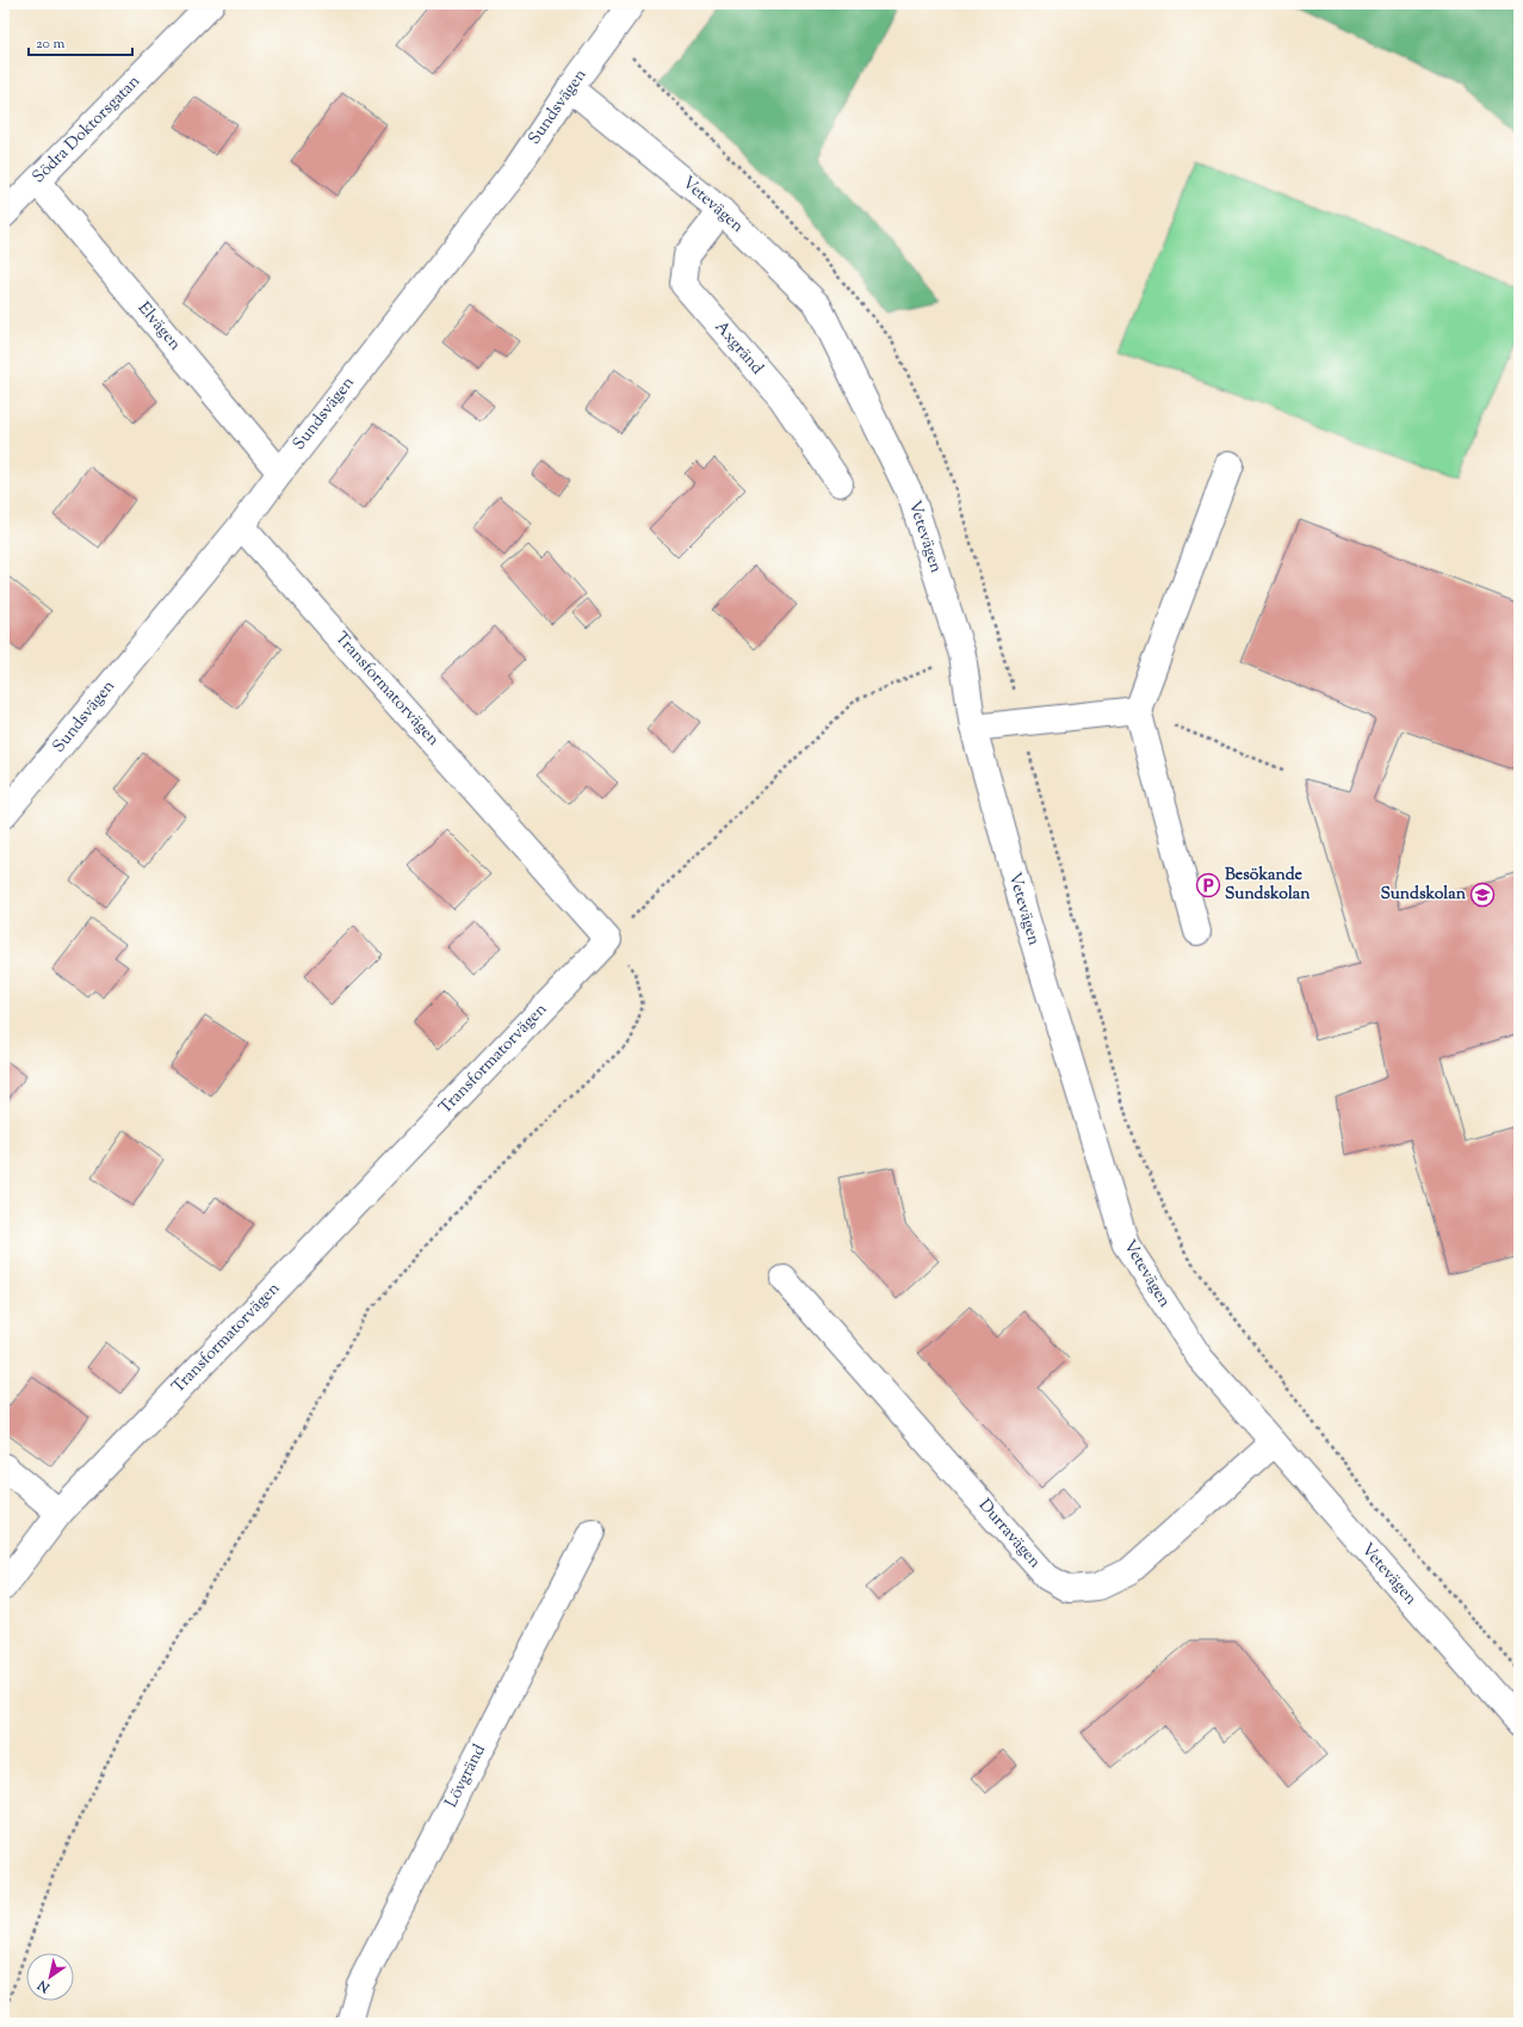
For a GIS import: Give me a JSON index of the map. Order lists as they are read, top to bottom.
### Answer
{
  "streets": {
    "street": [
      "Sundsvägen",
      "Södra Doktorsgatan",
      "Vetevägen",
      "Elvägen",
      "Axgränd",
      "Transformatorvägen",
      "Durravägen",
      "Lövgränd"
    ]
  },
  "crossings": [
    ["Sundsvägen", "Vetevägen"],
    ["Sundsvägen", "Elvägen"],
    ["Sundsvägen", "Transformatorvägen"],
    ["Södra Doktorsgatan", "Elvägen"],
    ["Vetevägen", "Axgränd"],
    ["Vetevägen", "Durravägen"]
  ],
  "places": {
    "parking": ["Besökande Sundskolan"],
    "school or university": ["Sundskolan"]
  },
  "scale_bar": "20 m",
  "north": "bottom left"
}
